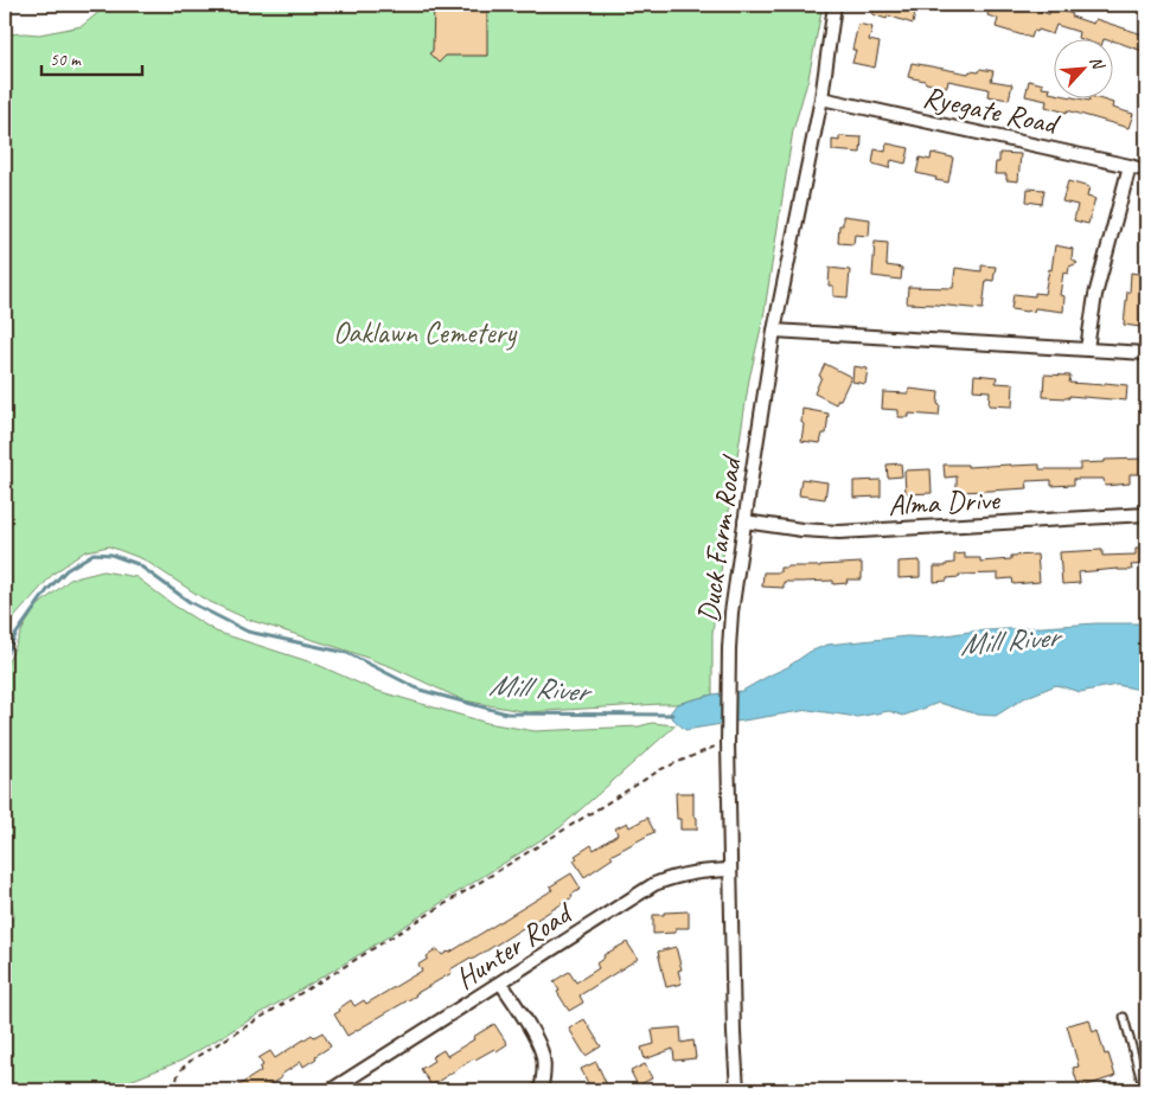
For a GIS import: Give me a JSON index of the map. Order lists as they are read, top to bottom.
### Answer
{
  "streets": {
    "street": [
      "Ryegate Road",
      "Alma Drive",
      "Duck Farm Road",
      "Hunter Road"
    ]
  },
  "crossings": [
    ["Ryegate Road", "Duck Farm Road"],
    ["Alma Drive", "Duck Farm Road"],
    ["Duck Farm Road", "Hunter Road"]
  ],
  "water": ["Mill River"],
  "parks": ["Oaklawn Cemetery"],
  "scale_bar": "50 m",
  "north": "top right"
}
